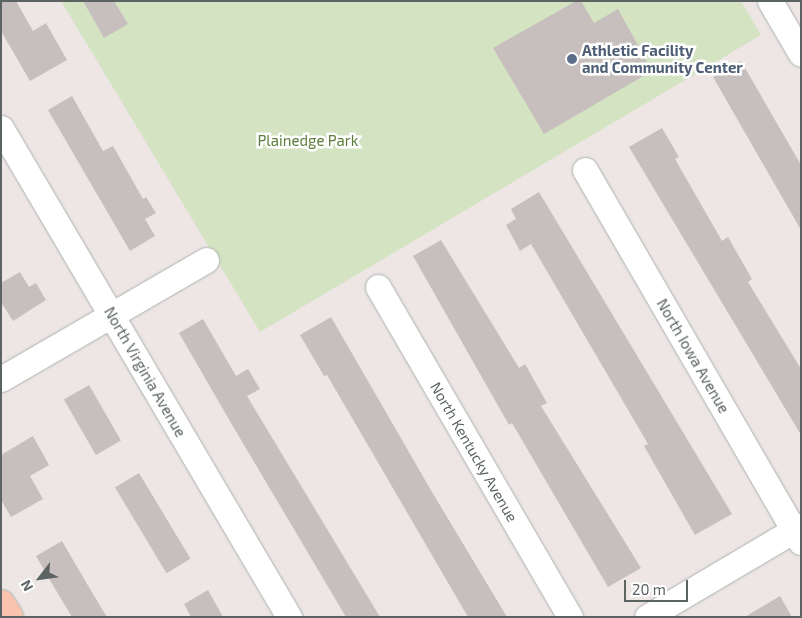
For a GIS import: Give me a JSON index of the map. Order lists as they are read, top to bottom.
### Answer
{
  "streets": {
    "street": ["North Iowa Avenue", "North Virginia Avenue", "North Kentucky Avenue"]
  },
  "parks": ["Plainedge Park"],
  "places": ["Athletic Facility and Community Center"],
  "scale_bar": "20 m",
  "north": "bottom left"
}
